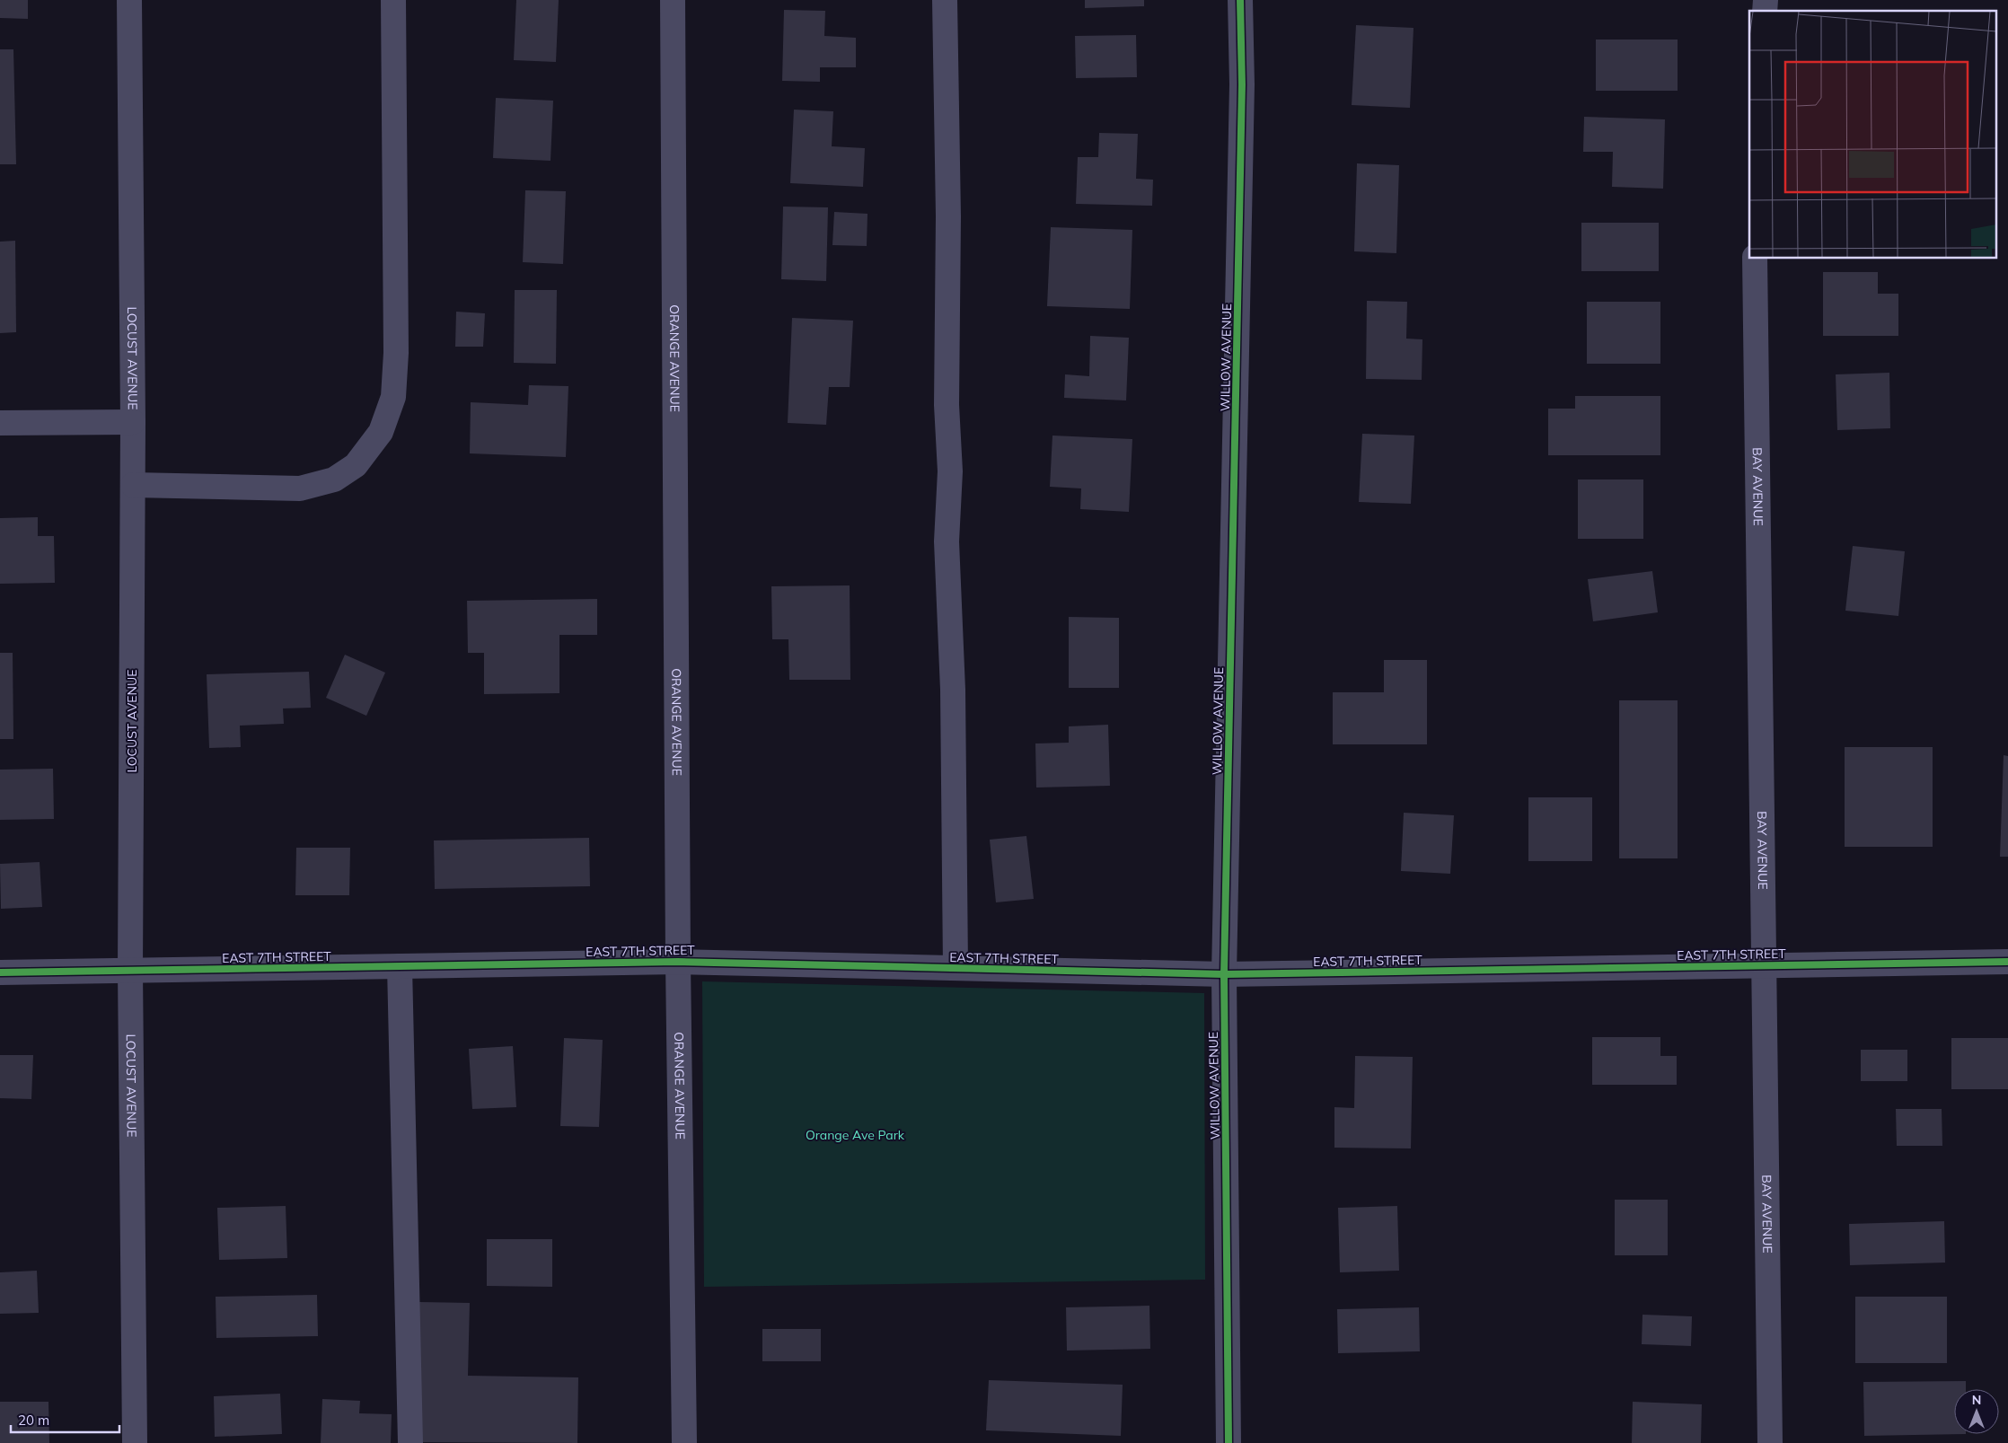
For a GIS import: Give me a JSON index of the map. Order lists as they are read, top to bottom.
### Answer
{
  "streets": {
    "street": [
      "WILLOW AVENUE",
      "LOCUST AVENUE",
      "ORANGE AVENUE",
      "BAY AVENUE",
      "EAST 7TH STREET"
    ]
  },
  "crossings": [
    ["WILLOW AVENUE", "EAST 7TH STREET"],
    ["LOCUST AVENUE", "EAST 7TH STREET"],
    ["ORANGE AVENUE", "EAST 7TH STREET"],
    ["BAY AVENUE", "EAST 7TH STREET"]
  ],
  "parks": ["Orange Ave Park"],
  "scale_bar": "20 m",
  "north": "top"
}
